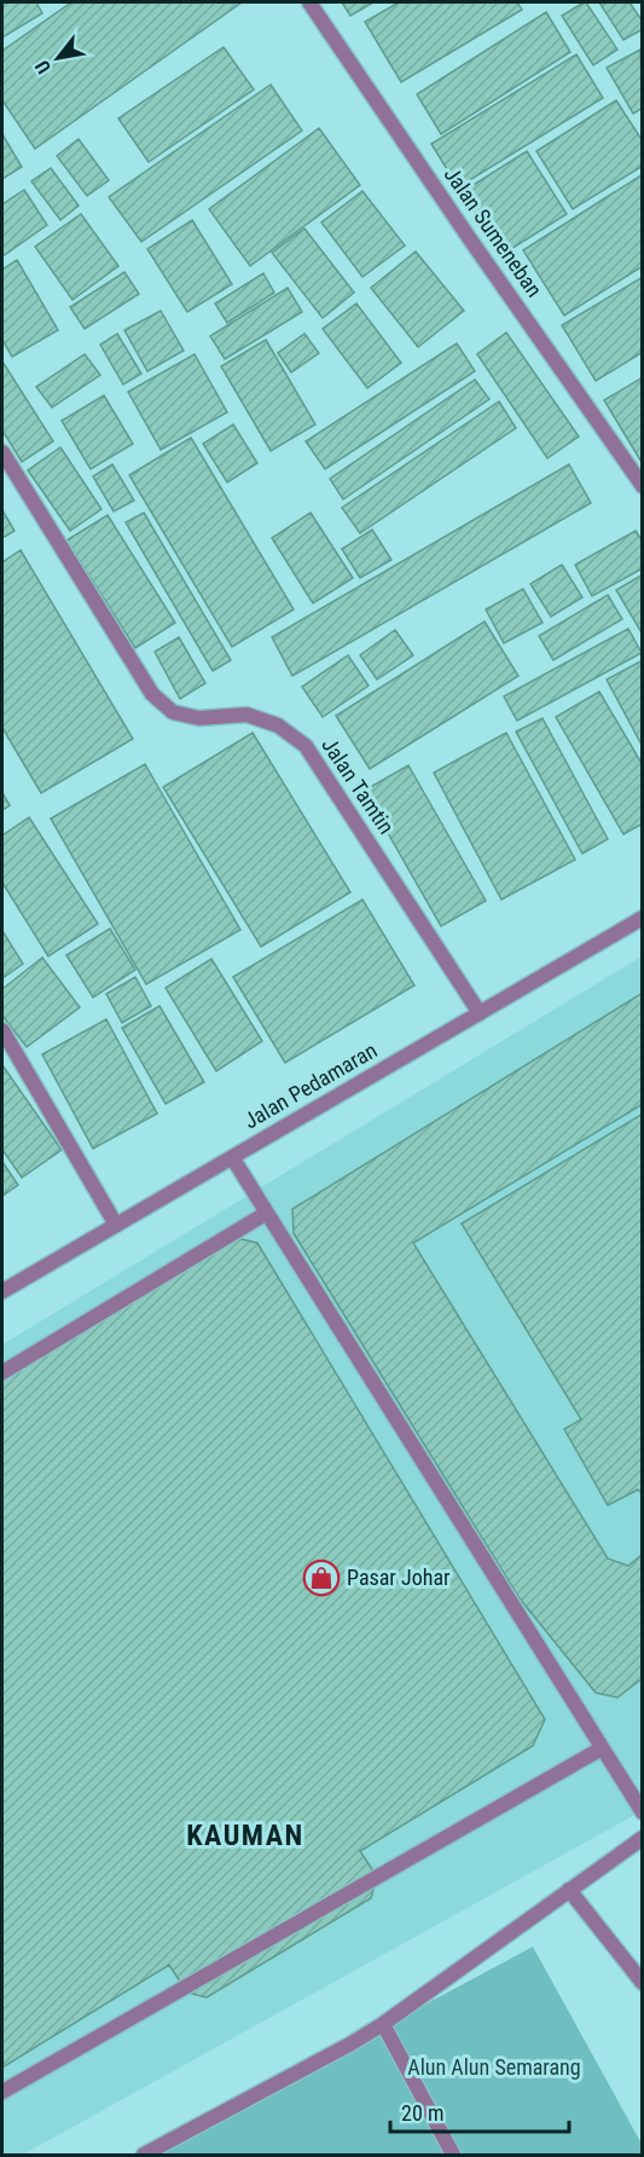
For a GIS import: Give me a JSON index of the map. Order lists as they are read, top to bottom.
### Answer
{
  "streets": {
    "street": ["Jalan Sumeneban", "Jalan Tamtin", "Jalan Pedamaran"]
  },
  "crossings": [
    ["Jalan Tamtin", "Jalan Pedamaran"]
  ],
  "districts": ["KAUMAN"],
  "parks": ["Alun Alun Semarang"],
  "places": {
    "shop": ["Pasar Johar"]
  },
  "scale_bar": "20 m",
  "north": "bottom left"
}
